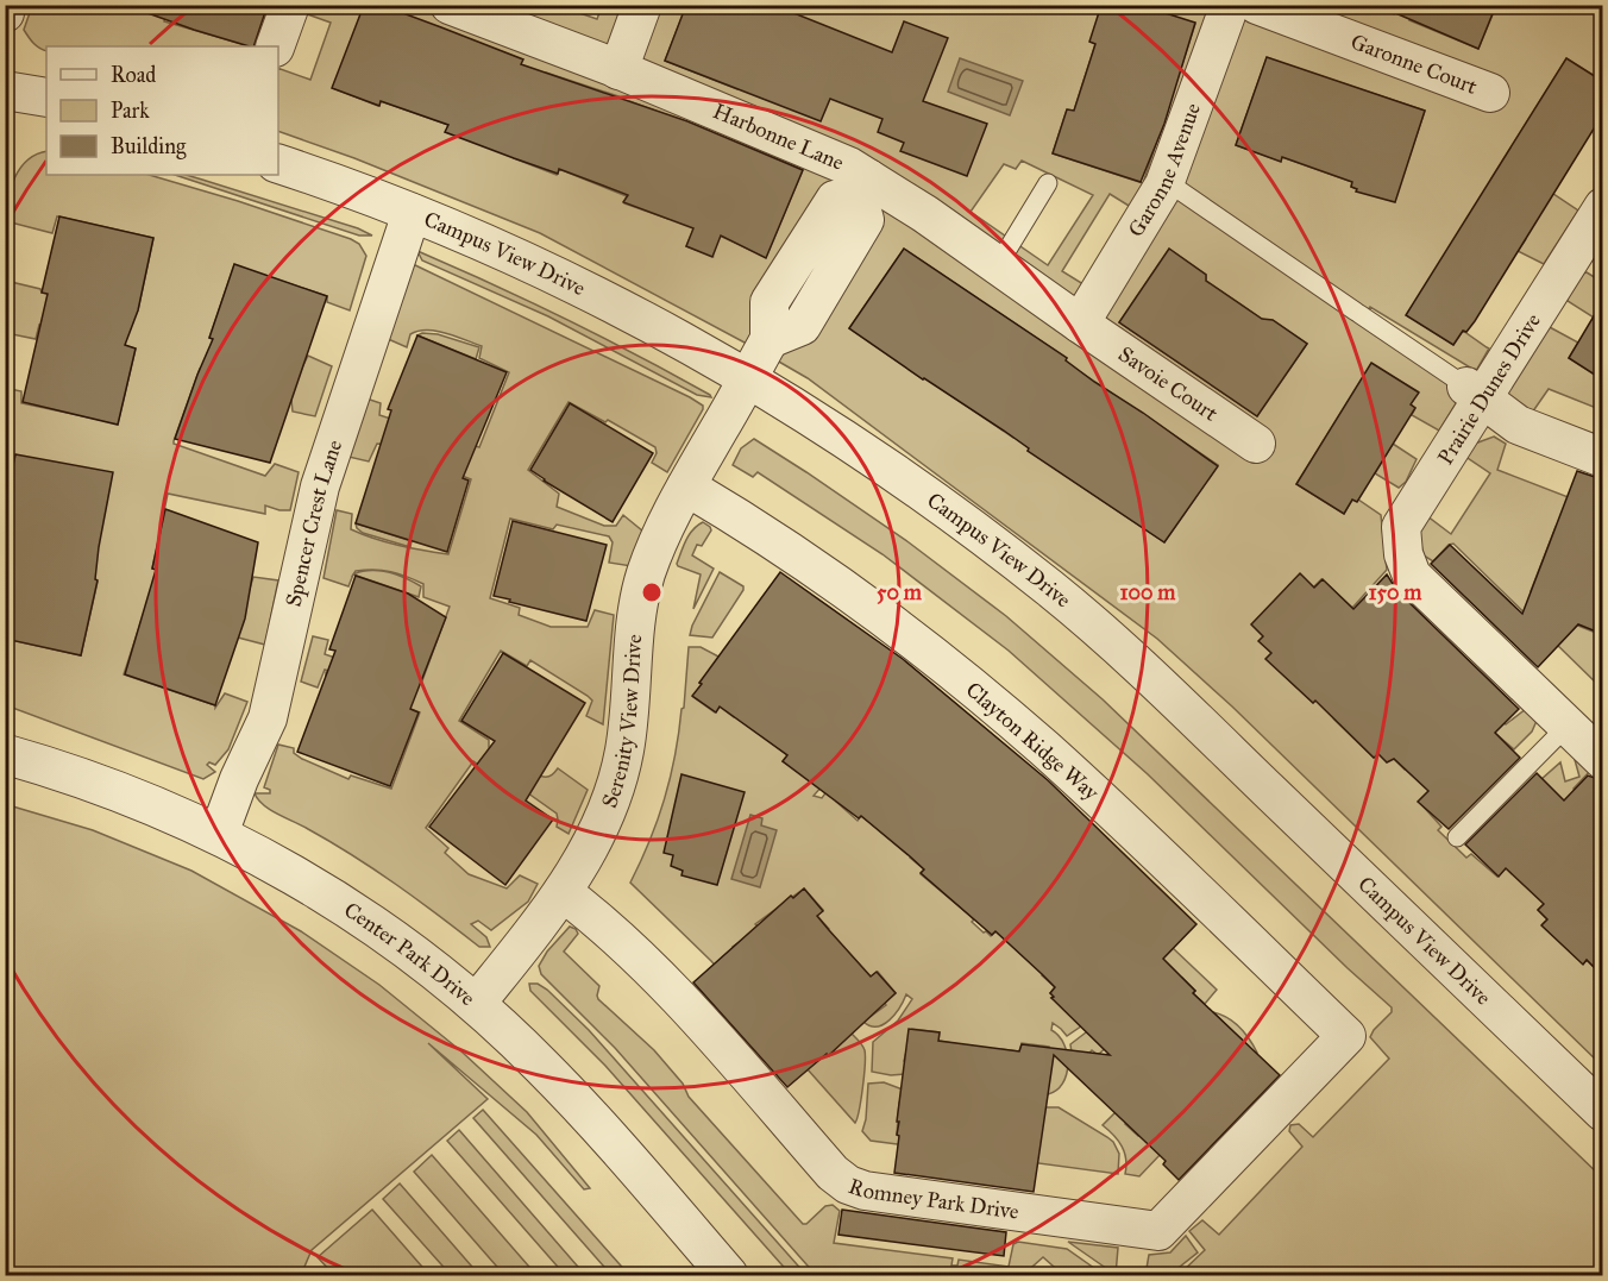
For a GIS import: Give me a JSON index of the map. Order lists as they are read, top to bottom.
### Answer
{
  "streets": {
    "street": [
      "Garonne Court",
      "Harbonne Lane",
      "Garonne Avenue",
      "Campus View Drive",
      "Savoie Court",
      "Prairie Dunes Drive",
      "Spencer Crest Lane",
      "Serenity View Drive",
      "Clayton Ridge Way",
      "Center Park Drive",
      "Romney Park Drive"
    ]
  },
  "crossings": [
    ["Harbonne Lane", "Garonne Avenue"],
    ["Harbonne Lane", "Savoie Court"],
    ["Harbonne Lane", "Serenity View Drive"],
    ["Garonne Avenue", "Savoie Court"],
    ["Campus View Drive", "Spencer Crest Lane"],
    ["Campus View Drive", "Serenity View Drive"],
    ["Spencer Crest Lane", "Center Park Drive"],
    ["Serenity View Drive", "Clayton Ridge Way"],
    ["Serenity View Drive", "Center Park Drive"],
    ["Serenity View Drive", "Romney Park Drive"],
    ["Clayton Ridge Way", "Romney Park Drive"]
  ],
  "legend": ["Road", "Park", "Building"],
  "rings": ["50 m", "100 m", "150 m"]
}
